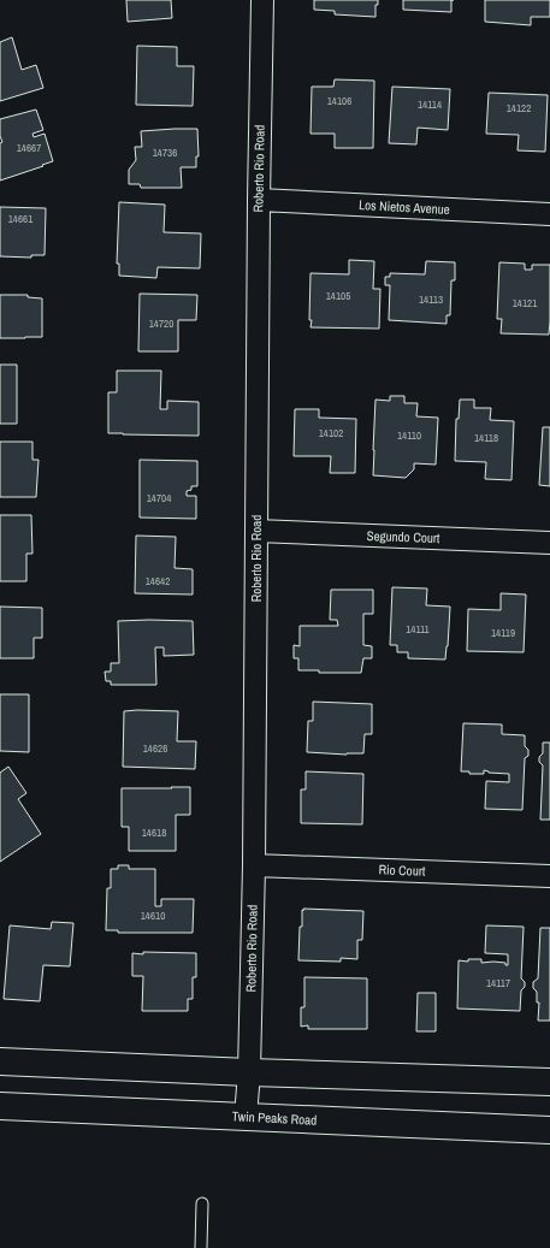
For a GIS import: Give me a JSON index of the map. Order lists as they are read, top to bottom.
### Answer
{
  "streets": {
    "main road": ["Twin Peaks Road"],
    "street": [
      "Roberto Rio Road",
      "Los Nietos Avenue",
      "Segundo Court",
      "Rio Court"
    ]
  },
  "crossings": [
    ["Roberto Rio Road", "Los Nietos Avenue"],
    ["Roberto Rio Road", "Segundo Court"],
    ["Roberto Rio Road", "Rio Court"],
    ["Roberto Rio Road", "Twin Peaks Road"]
  ],
  "house_numbers": [
    "14106",
    "14114",
    "14122",
    "14667",
    "14736",
    "14661",
    "14105",
    "14113",
    "14121",
    "14720",
    "14102",
    "14110",
    "14118",
    "14704",
    "14642",
    "14111",
    "14119",
    "14626",
    "14618",
    "14610",
    "14117"
  ]
}
